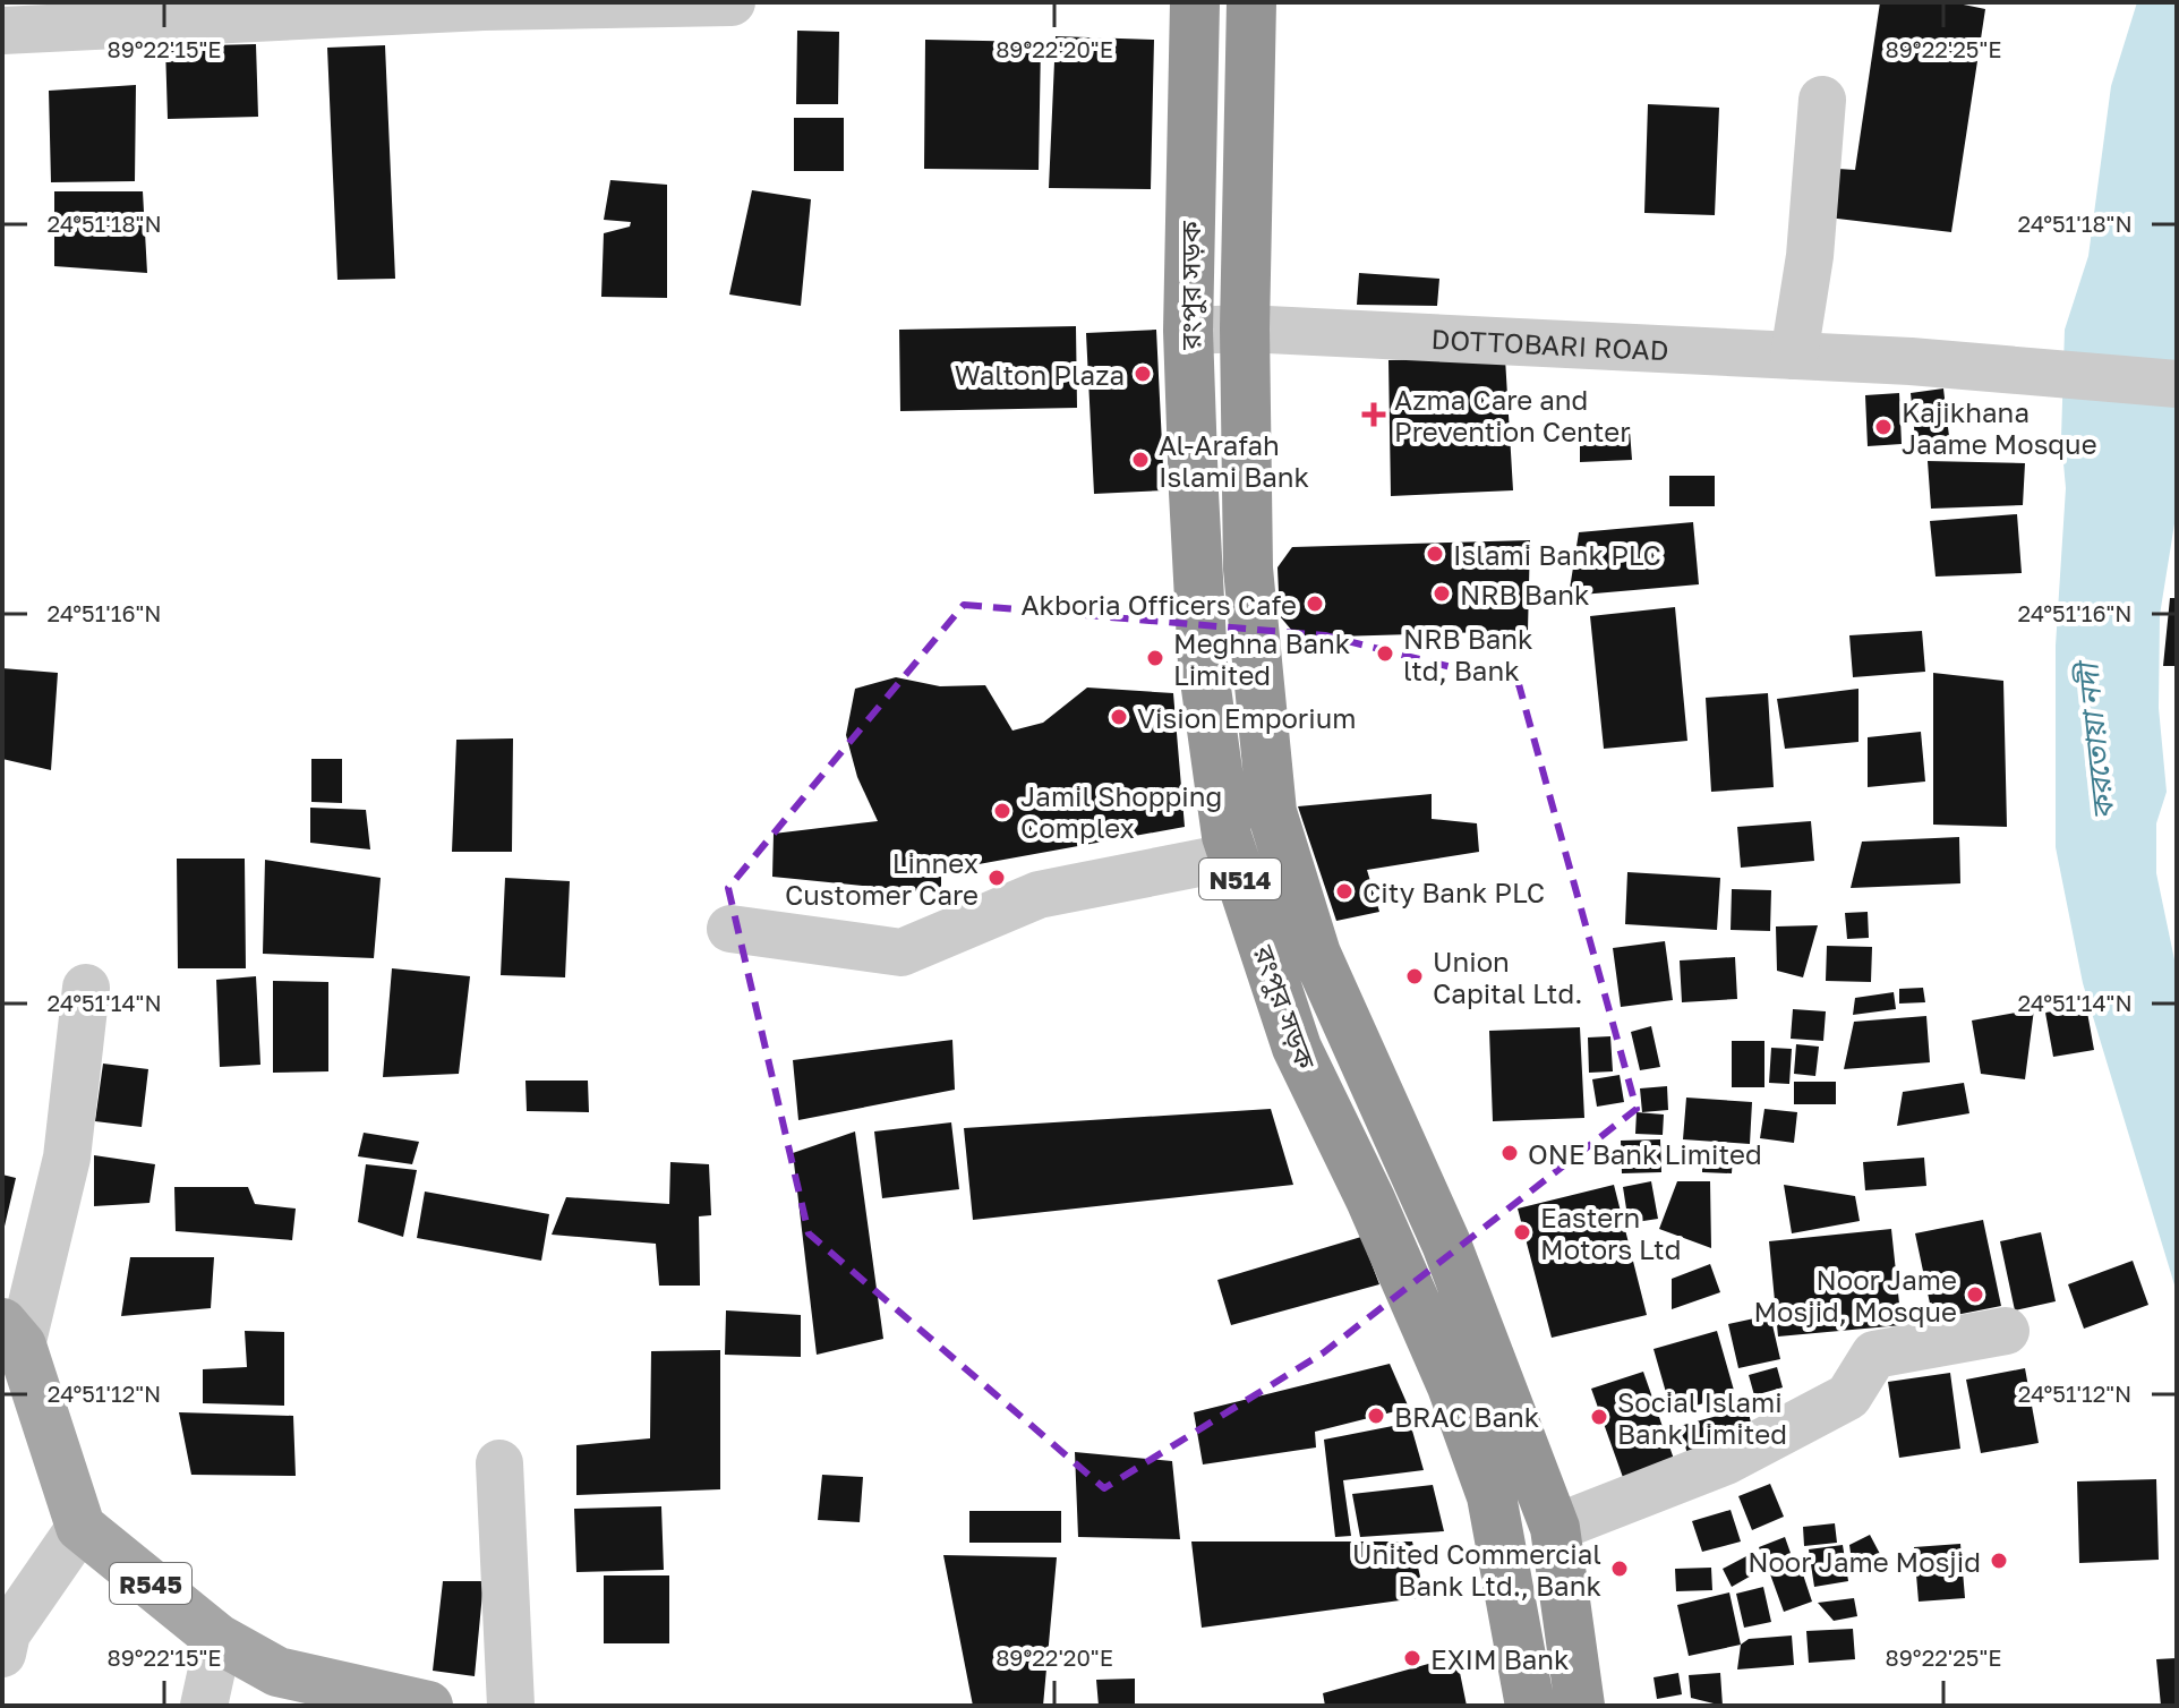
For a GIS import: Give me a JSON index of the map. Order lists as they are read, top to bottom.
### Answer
{
  "streets": {
    "highway": ["রংপুর সড়ক", "N514"],
    "main road": ["R545"],
    "street": ["DOTTOBARI ROAD"]
  },
  "crossings": [
    ["রংপুর সড়ক", "DOTTOBARI ROAD"]
  ],
  "water": ["করতোয়া নদী"],
  "places": {
    "other": [
      "Walton Plaza",
      "Kajikhana Jaame Mosque",
      "Al-Arafah Islami Bank",
      "Islami Bank PLC",
      "NRB Bank",
      "Akboria Officers Cafe",
      "NRB Bank ltd, Bank",
      "Meghna Bank Limited",
      "Vision Emporium",
      "Jamil Shopping Complex",
      "Linnex Customer Care",
      "City Bank PLC",
      "Union Capital Ltd.",
      "ONE Bank Limited",
      "Eastern Motors Ltd",
      "Noor Jame Mosjid, Mosque",
      "BRAC Bank",
      "Social Islami Bank Limited",
      "Noor Jame Mosjid",
      "United Commercial Bank Ltd., Bank",
      "EXIM Bank"
    ],
    "health": ["Azma Care and Prevention Center"]
  },
  "coordinates": [
    "89°22'15\"E",
    "89°22'20\"E",
    "89°22'25\"E",
    "24°51'18\"N",
    "24°51'16\"N",
    "24°51'14\"N",
    "24°51'12\"N"
  ]
}
